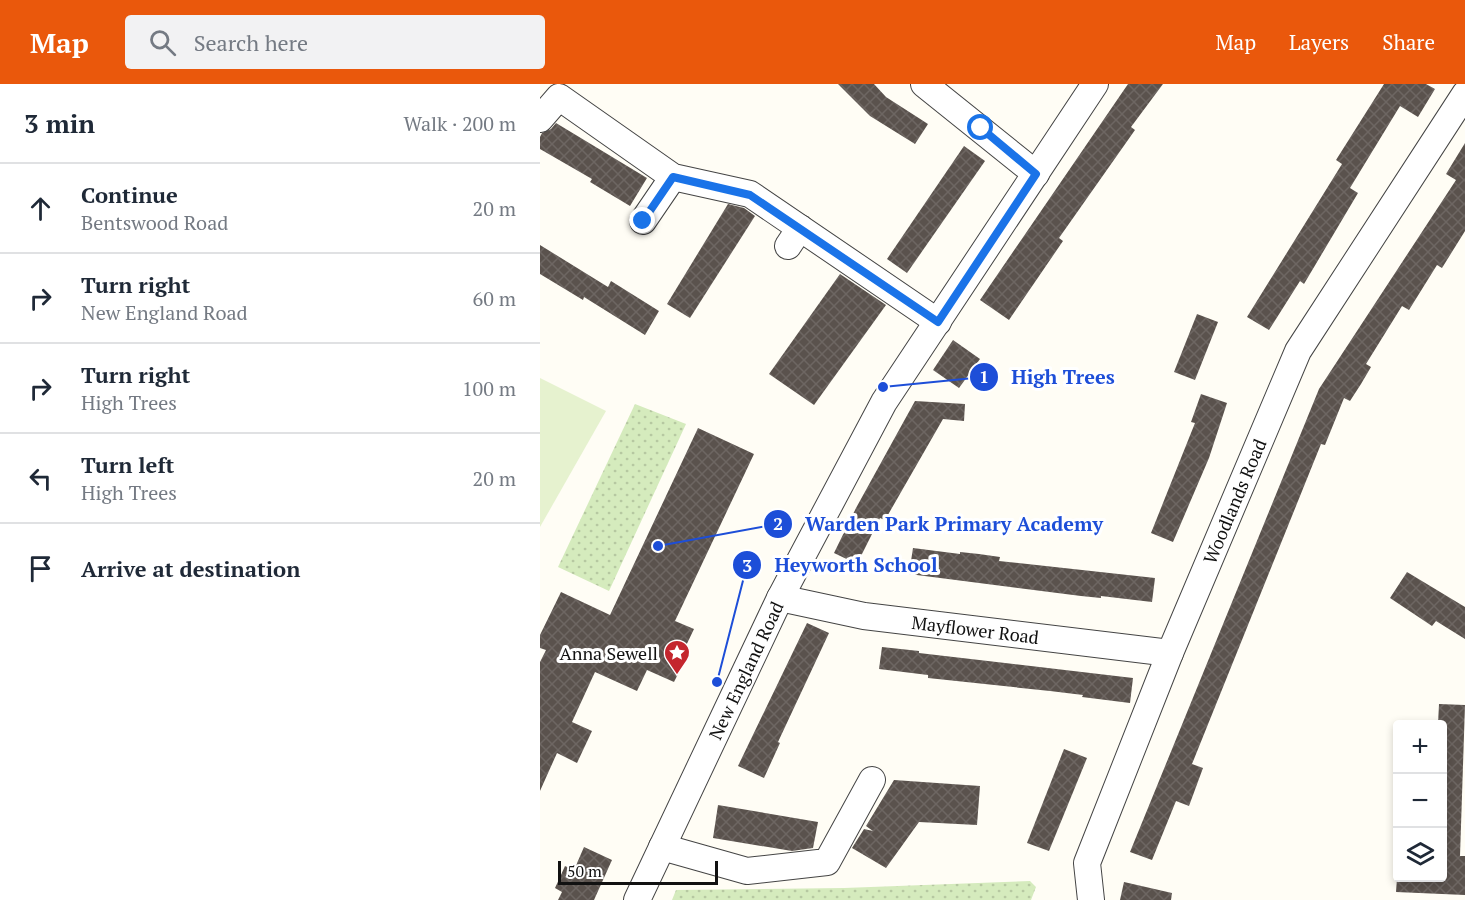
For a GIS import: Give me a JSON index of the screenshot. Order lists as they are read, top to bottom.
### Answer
{
  "streets": {
    "street": ["Woodlands Road", "Mayflower Road", "New England Road"]
  },
  "crossings": [
    ["Woodlands Road", "Mayflower Road"],
    ["Mayflower Road", "New England Road"]
  ],
  "places": {
    "other": ["High Trees", "Warden Park Primary Academy", "Heyworth School"],
    "place": ["Anna Sewell"]
  },
  "scale_bar": "50 m",
  "page": {
    "header": "Map",
    "search": "Search here",
    "nav": ["Map", "Layers", "Share"],
    "heading": ["3 min", "Walk · 200 m"],
    "list": [
      ["Continue", "Bentswood Road", "20 m"],
      ["Turn right", "New England Road", "60 m"],
      ["Turn right", "High Trees", "100 m"],
      ["Turn left", "High Trees", "20 m"],
      "Arrive at destination"
    ],
    "map_buttons": ["+", "−"],
    "scale": "50 m"
  }
}
